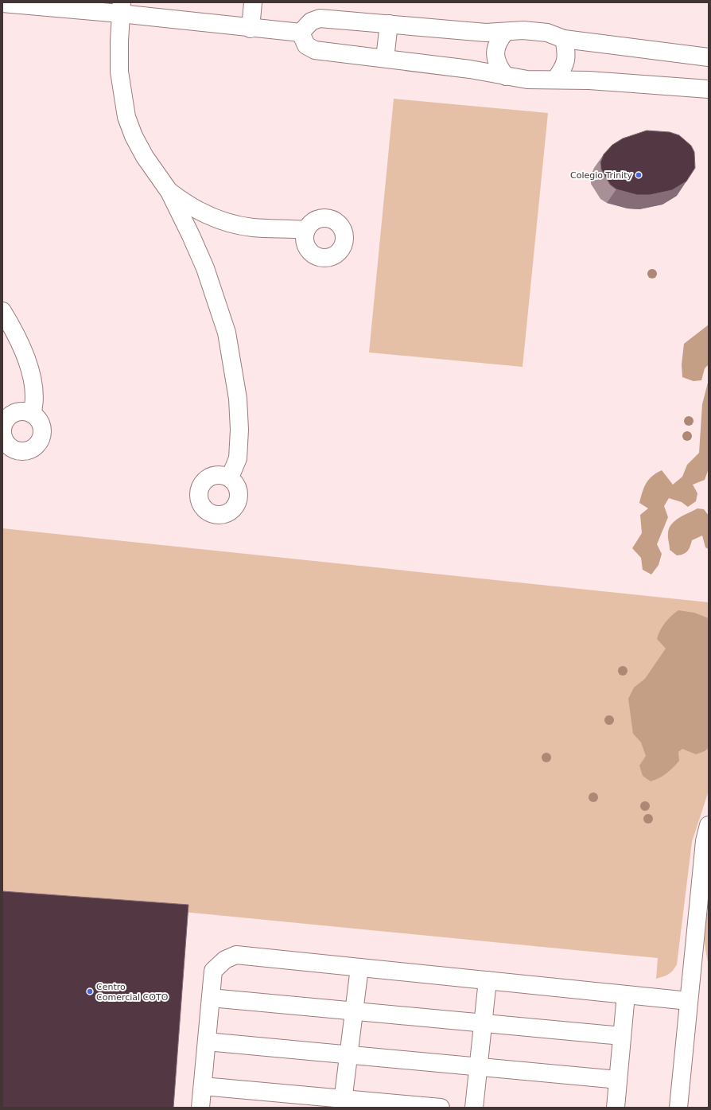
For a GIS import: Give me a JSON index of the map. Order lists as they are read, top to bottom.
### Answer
{
  "places": ["Colegio Trinity", "Centro Comercial COTO"]
}
